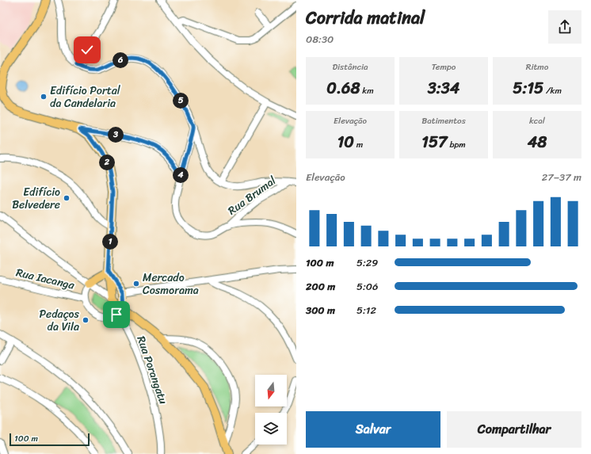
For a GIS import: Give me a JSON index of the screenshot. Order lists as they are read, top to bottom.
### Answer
{
  "streets": {
    "street": ["Rua Brumal", "Rua Iacanga", "Rua Porangatu"]
  },
  "places": [
    "Edifício Portal da Candelaria",
    "Edifício Belvedere",
    "Mercado Cosmorama",
    "Pedaços da Vila"
  ],
  "scale_bar": "100 m",
  "north": "bottom",
  "page": {
    "heading": ["Corrida matinal", "08:30"],
    "pins": [
      "6",
      "5",
      "3",
      "2",
      "4",
      "1"
    ],
    "stats": [
      ["Distância", "0.68 km"],
      ["Tempo", "3:34"],
      ["Ritmo", "5:15 /km"],
      ["Elevação", "10 m"],
      ["Batimentos", "157 bpm"],
      ["kcal", "48"]
    ],
    "chart": ["Elevação", "27–37 m"],
    "list": [
      {
        "name": "100 m",
        "note": "5:29"
      },
      {
        "name": "200 m",
        "note": "5:06"
      },
      {
        "name": "300 m",
        "note": "5:12"
      }
    ],
    "buttons": ["Salvar", "Compartilhar"],
    "scale": "100 m"
  }
}
